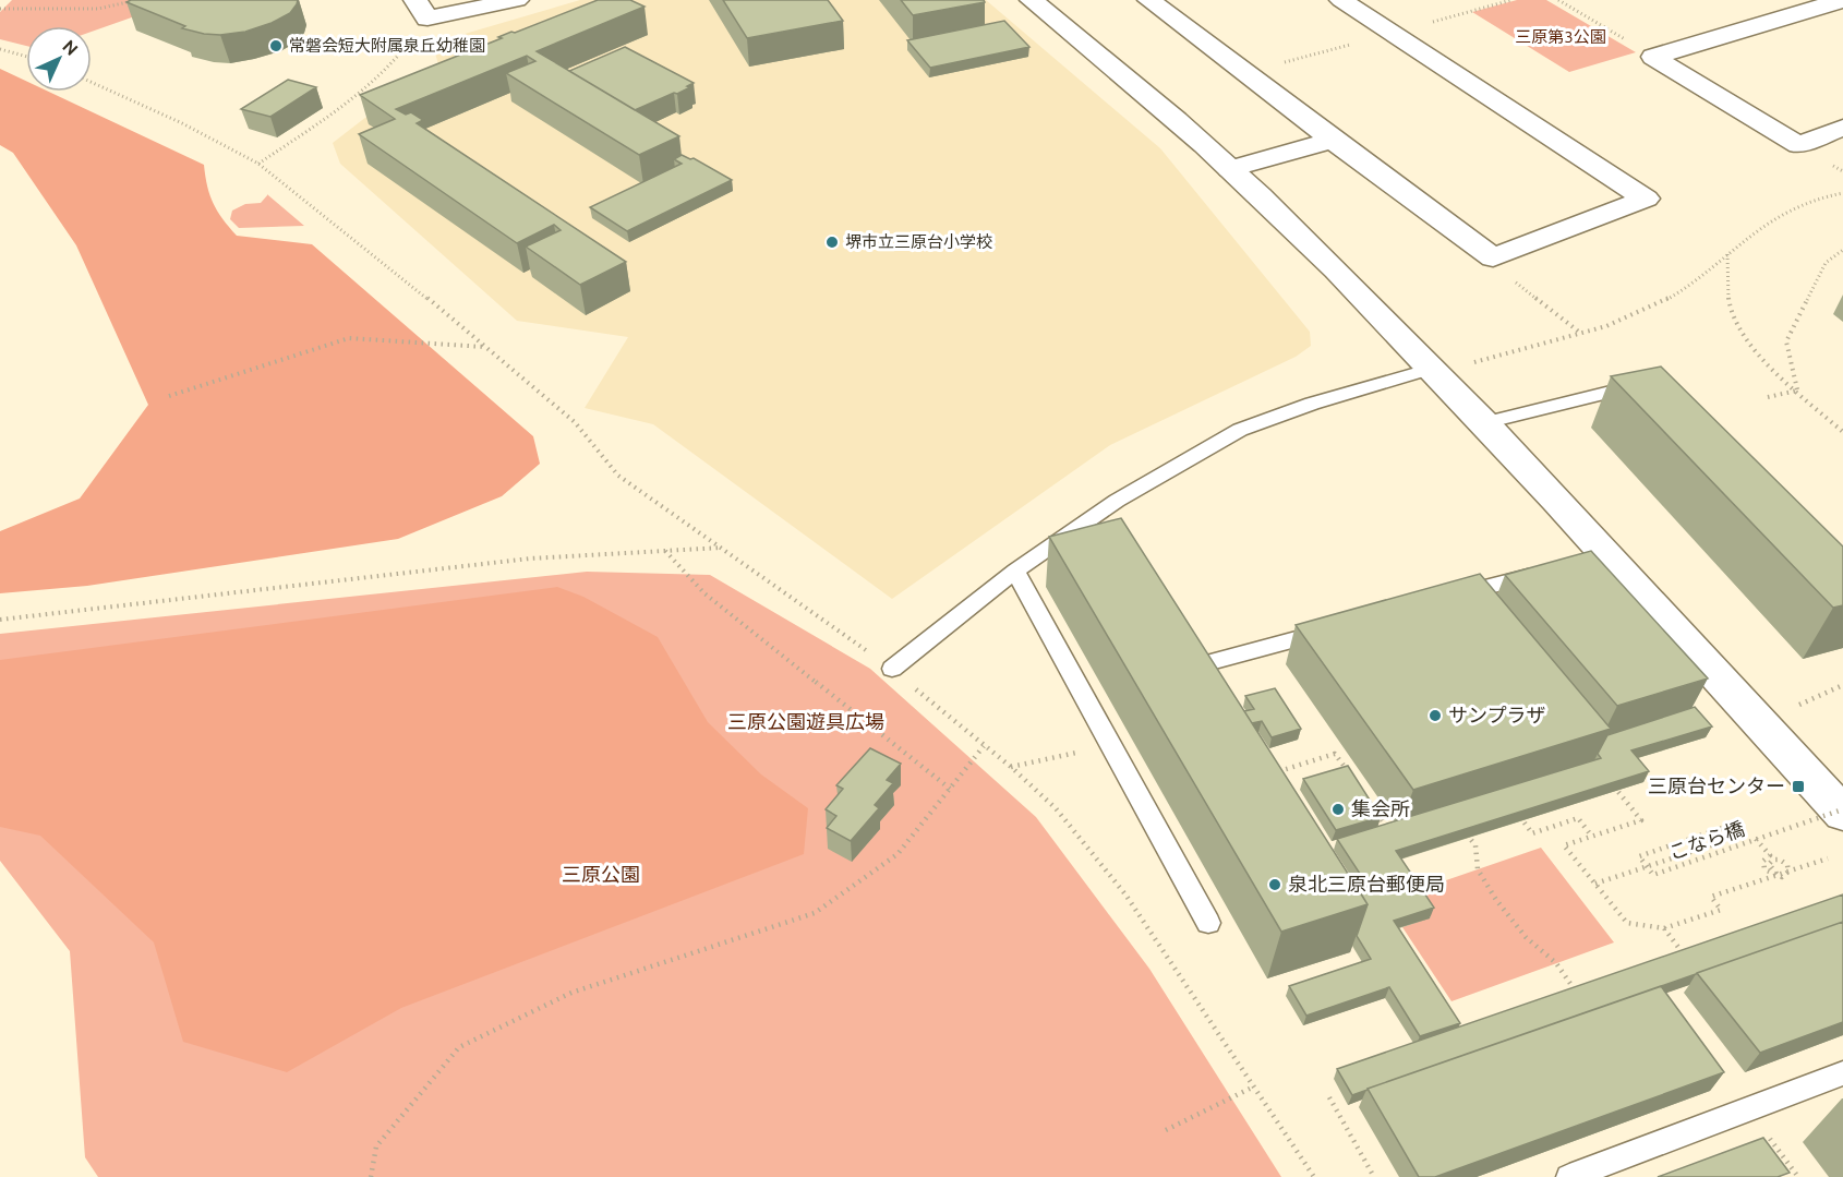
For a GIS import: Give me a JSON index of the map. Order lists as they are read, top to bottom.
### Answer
{
  "streets": {
    "path": ["こなら橋"]
  },
  "parks": ["三原第3公園", "三原公園遊具広場", "三原公園"],
  "places": {
    "other": [
      "常磐会短大附属泉丘幼稚園",
      "堺市立三原台小学校",
      "サンプラザ",
      "集会所",
      "泉北三原台郵便局"
    ],
    "transit": ["三原台センター"]
  },
  "north": "top right"
}
